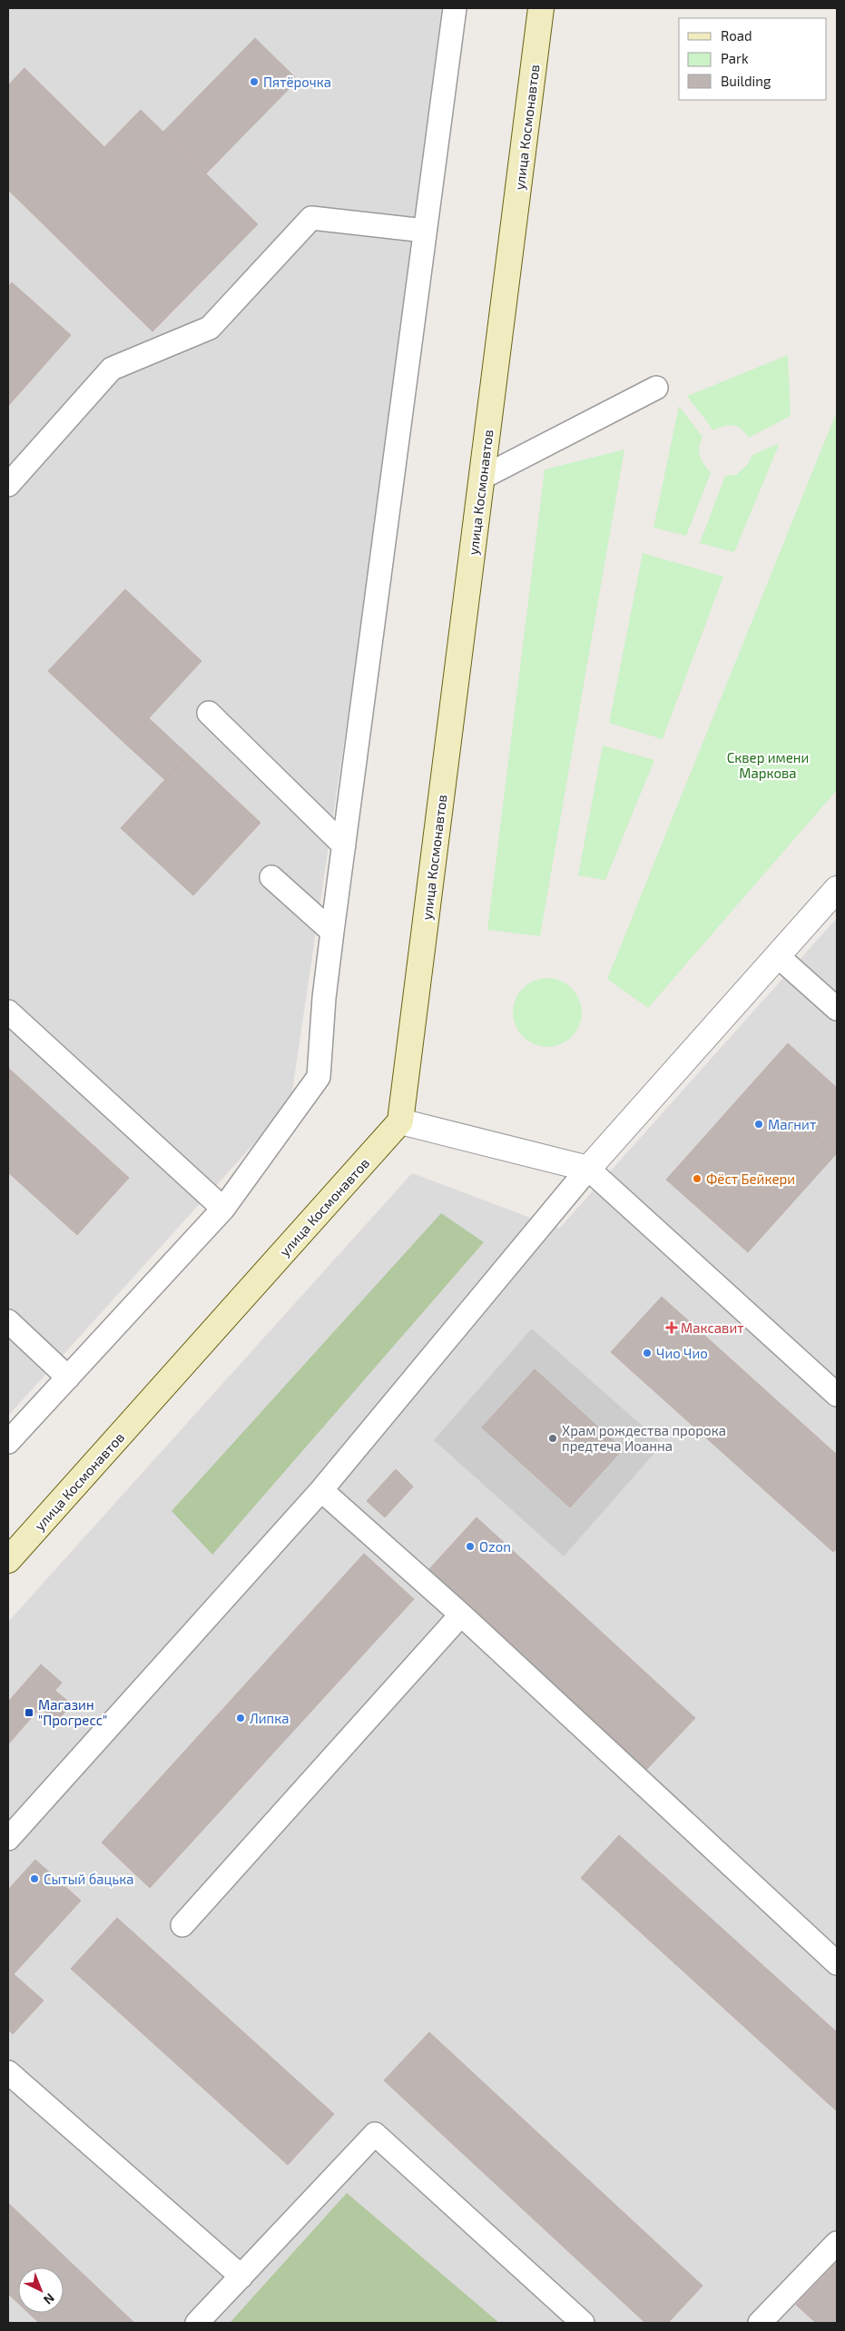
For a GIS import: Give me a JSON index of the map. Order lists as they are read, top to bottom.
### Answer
{
  "streets": {
    "main road": ["улица Космонавтов"]
  },
  "parks": ["Сквер имени Маркова"],
  "places": {
    "other": [
      "Пятёрочка",
      "Магнит",
      "Фёст Бейкери",
      "Чио Чио",
      "Храм рождества пророка предтеча Иоанна",
      "Ozon",
      "Липка",
      "Сытый бацька"
    ],
    "health": ["Максавит"],
    "transit": ["Магазин \"Прогресс\""]
  },
  "legend": ["Road", "Park", "Building"],
  "north": "bottom right"
}
